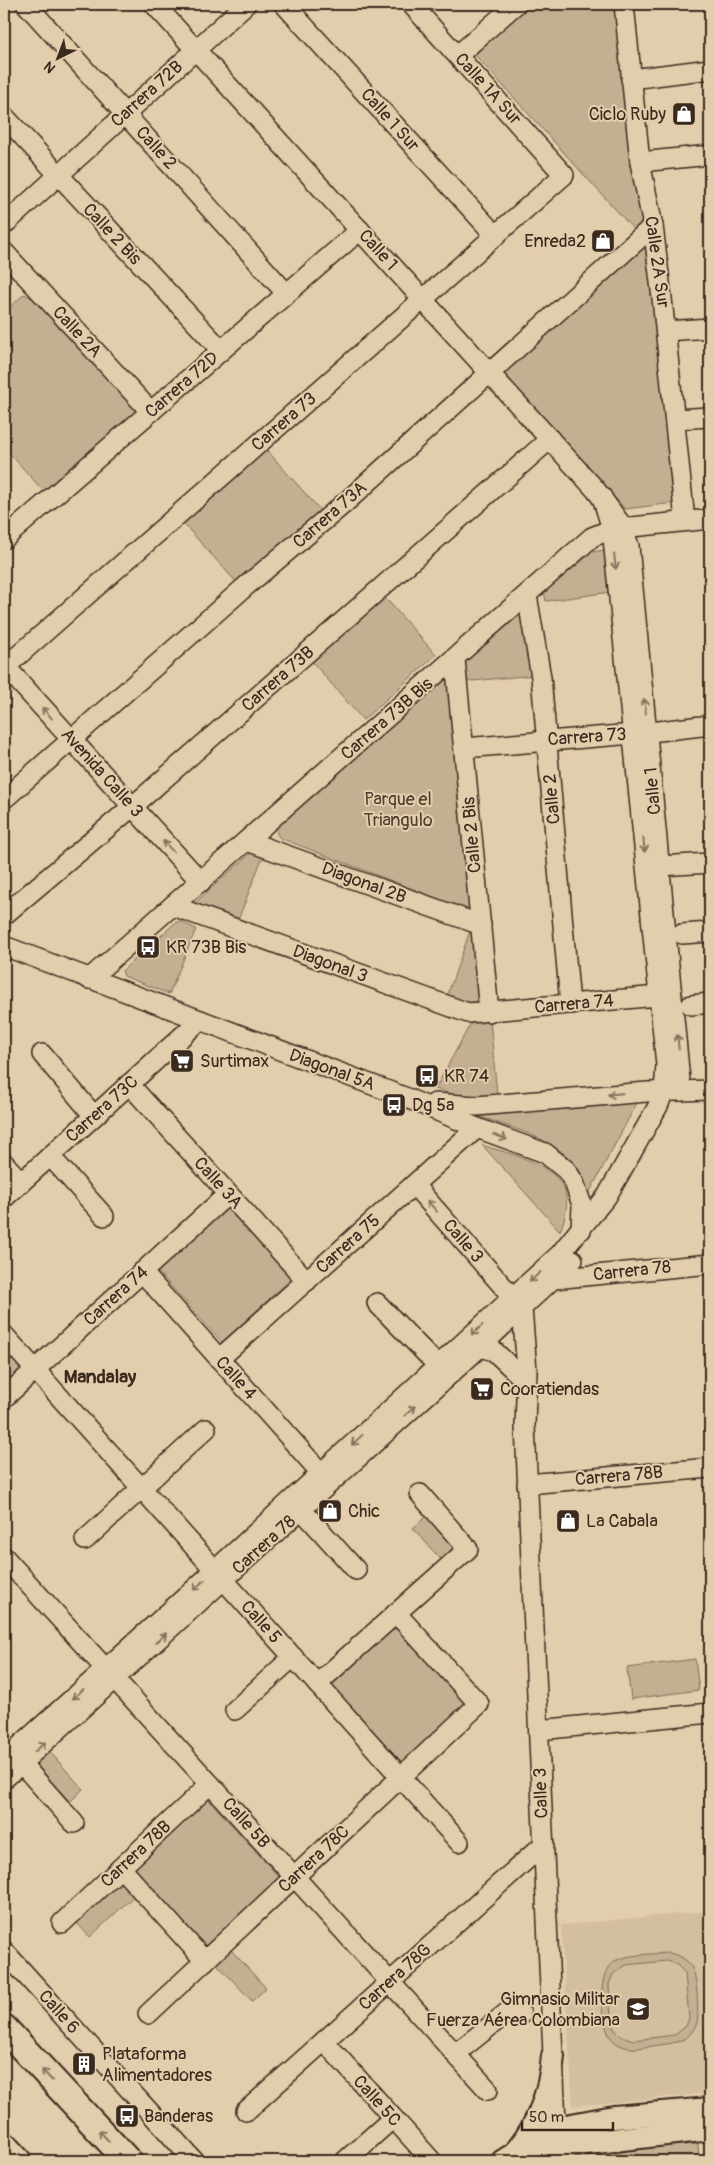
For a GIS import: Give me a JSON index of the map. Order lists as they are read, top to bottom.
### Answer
{
  "streets": {
    "street": [
      "Calle 1A Sur",
      "Carrera 72B",
      "Calle 1 Sur",
      "Calle 2",
      "Calle 2 Bis",
      "Calle 1",
      "Calle 2A Sur",
      "Calle 2A",
      "Carrera 72D",
      "Carrera 73",
      "Carrera 73A",
      "Carrera 73B",
      "Carrera 73B Bis",
      "Avenida Calle 3",
      "Diagonal 2B",
      "Diagonal 3",
      "Carrera 74",
      "Diagonal 5A",
      "Carrera 73C",
      "Calle 3A",
      "Calle 3",
      "Carrera 75",
      "Carrera 78",
      "Calle 4",
      "Carrera 78B",
      "Calle 5",
      "Calle 5B",
      "Carrera 78C",
      "Carrera 78G",
      "Calle 6",
      "Calle 5C"
    ]
  },
  "crossings": [
    ["Calle 1A Sur", "Carrera 73"],
    ["Carrera 72B", "Calle 2"],
    ["Carrera 72B", "Calle 2 Bis"],
    ["Carrera 72B", "Calle 1"],
    ["Calle 1 Sur", "Carrera 73"],
    ["Calle 2", "Carrera 72D"],
    ["Calle 2", "Carrera 73"],
    ["Calle 2", "Carrera 73B Bis"],
    ["Calle 2", "Carrera 74"],
    ["Calle 2 Bis", "Carrera 72D"],
    ["Calle 2 Bis", "Carrera 73"],
    ["Calle 2 Bis", "Carrera 73B Bis"],
    ["Calle 2 Bis", "Diagonal 2B"],
    ["Calle 2 Bis", "Diagonal 3"],
    ["Calle 2 Bis", "Carrera 74"],
    ["Calle 1", "Carrera 72D"],
    ["Calle 1", "Carrera 73"],
    ["Calle 1", "Carrera 73A"],
    ["Calle 1", "Carrera 73B"],
    ["Calle 1", "Carrera 73B Bis"],
    ["Calle 1", "Carrera 74"],
    ["Calle 2A Sur", "Carrera 73A"],
    ["Calle 2A Sur", "Carrera 73B Bis"],
    ["Calle 2A", "Carrera 72D"],
    ["Carrera 73", "Avenida Calle 3"],
    ["Carrera 73A", "Avenida Calle 3"],
    ["Carrera 73B", "Avenida Calle 3"],
    ["Carrera 73B Bis", "Avenida Calle 3"],
    ["Carrera 73B Bis", "Diagonal 2B"],
    ["Carrera 73B Bis", "Diagonal 3"],
    ["Carrera 73B Bis", "Diagonal 5A"],
    ["Diagonal 3", "Carrera 74"],
    ["Carrera 74", "Calle 3A"],
    ["Carrera 74", "Calle 4"],
    ["Carrera 74", "Calle 5"],
    ["Diagonal 5A", "Carrera 73C"],
    ["Diagonal 5A", "Carrera 75"],
    ["Carrera 73C", "Calle 3A"],
    ["Calle 3A", "Carrera 75"],
    ["Calle 3", "Carrera 75"],
    ["Calle 3", "Carrera 78"],
    ["Calle 3", "Carrera 78B"],
    ["Calle 3", "Carrera 78G"],
    ["Carrera 75", "Calle 4"],
    ["Carrera 78", "Calle 4"],
    ["Carrera 78", "Calle 5"],
    ["Carrera 78", "Calle 5B"],
    ["Carrera 78B", "Calle 5B"],
    ["Calle 5", "Carrera 78C"],
    ["Calle 5B", "Carrera 78C"],
    ["Calle 5B", "Carrera 78G"],
    ["Carrera 78G", "Calle 5C"]
  ],
  "one_way": ["Avenida Calle 3"],
  "districts": ["Mandalay"],
  "parks": ["Parque el Triangulo"],
  "places": {
    "shop": [
      "Ciclo Ruby",
      "Enreda2",
      "Chic",
      "La Cabala"
    ],
    "bus stop": [
      "KR 73B Bis",
      "KR 74",
      "Dg 5a",
      "Banderas"
    ],
    "supermarket": ["Surtimax", "Cooratiendas"],
    "school or university": ["Gimnasio Militar Fuerza Aérea Colombiana"],
    "building": ["Plataforma Alimentadores"]
  },
  "scale_bar": "50 m",
  "north": "bottom left"
}
